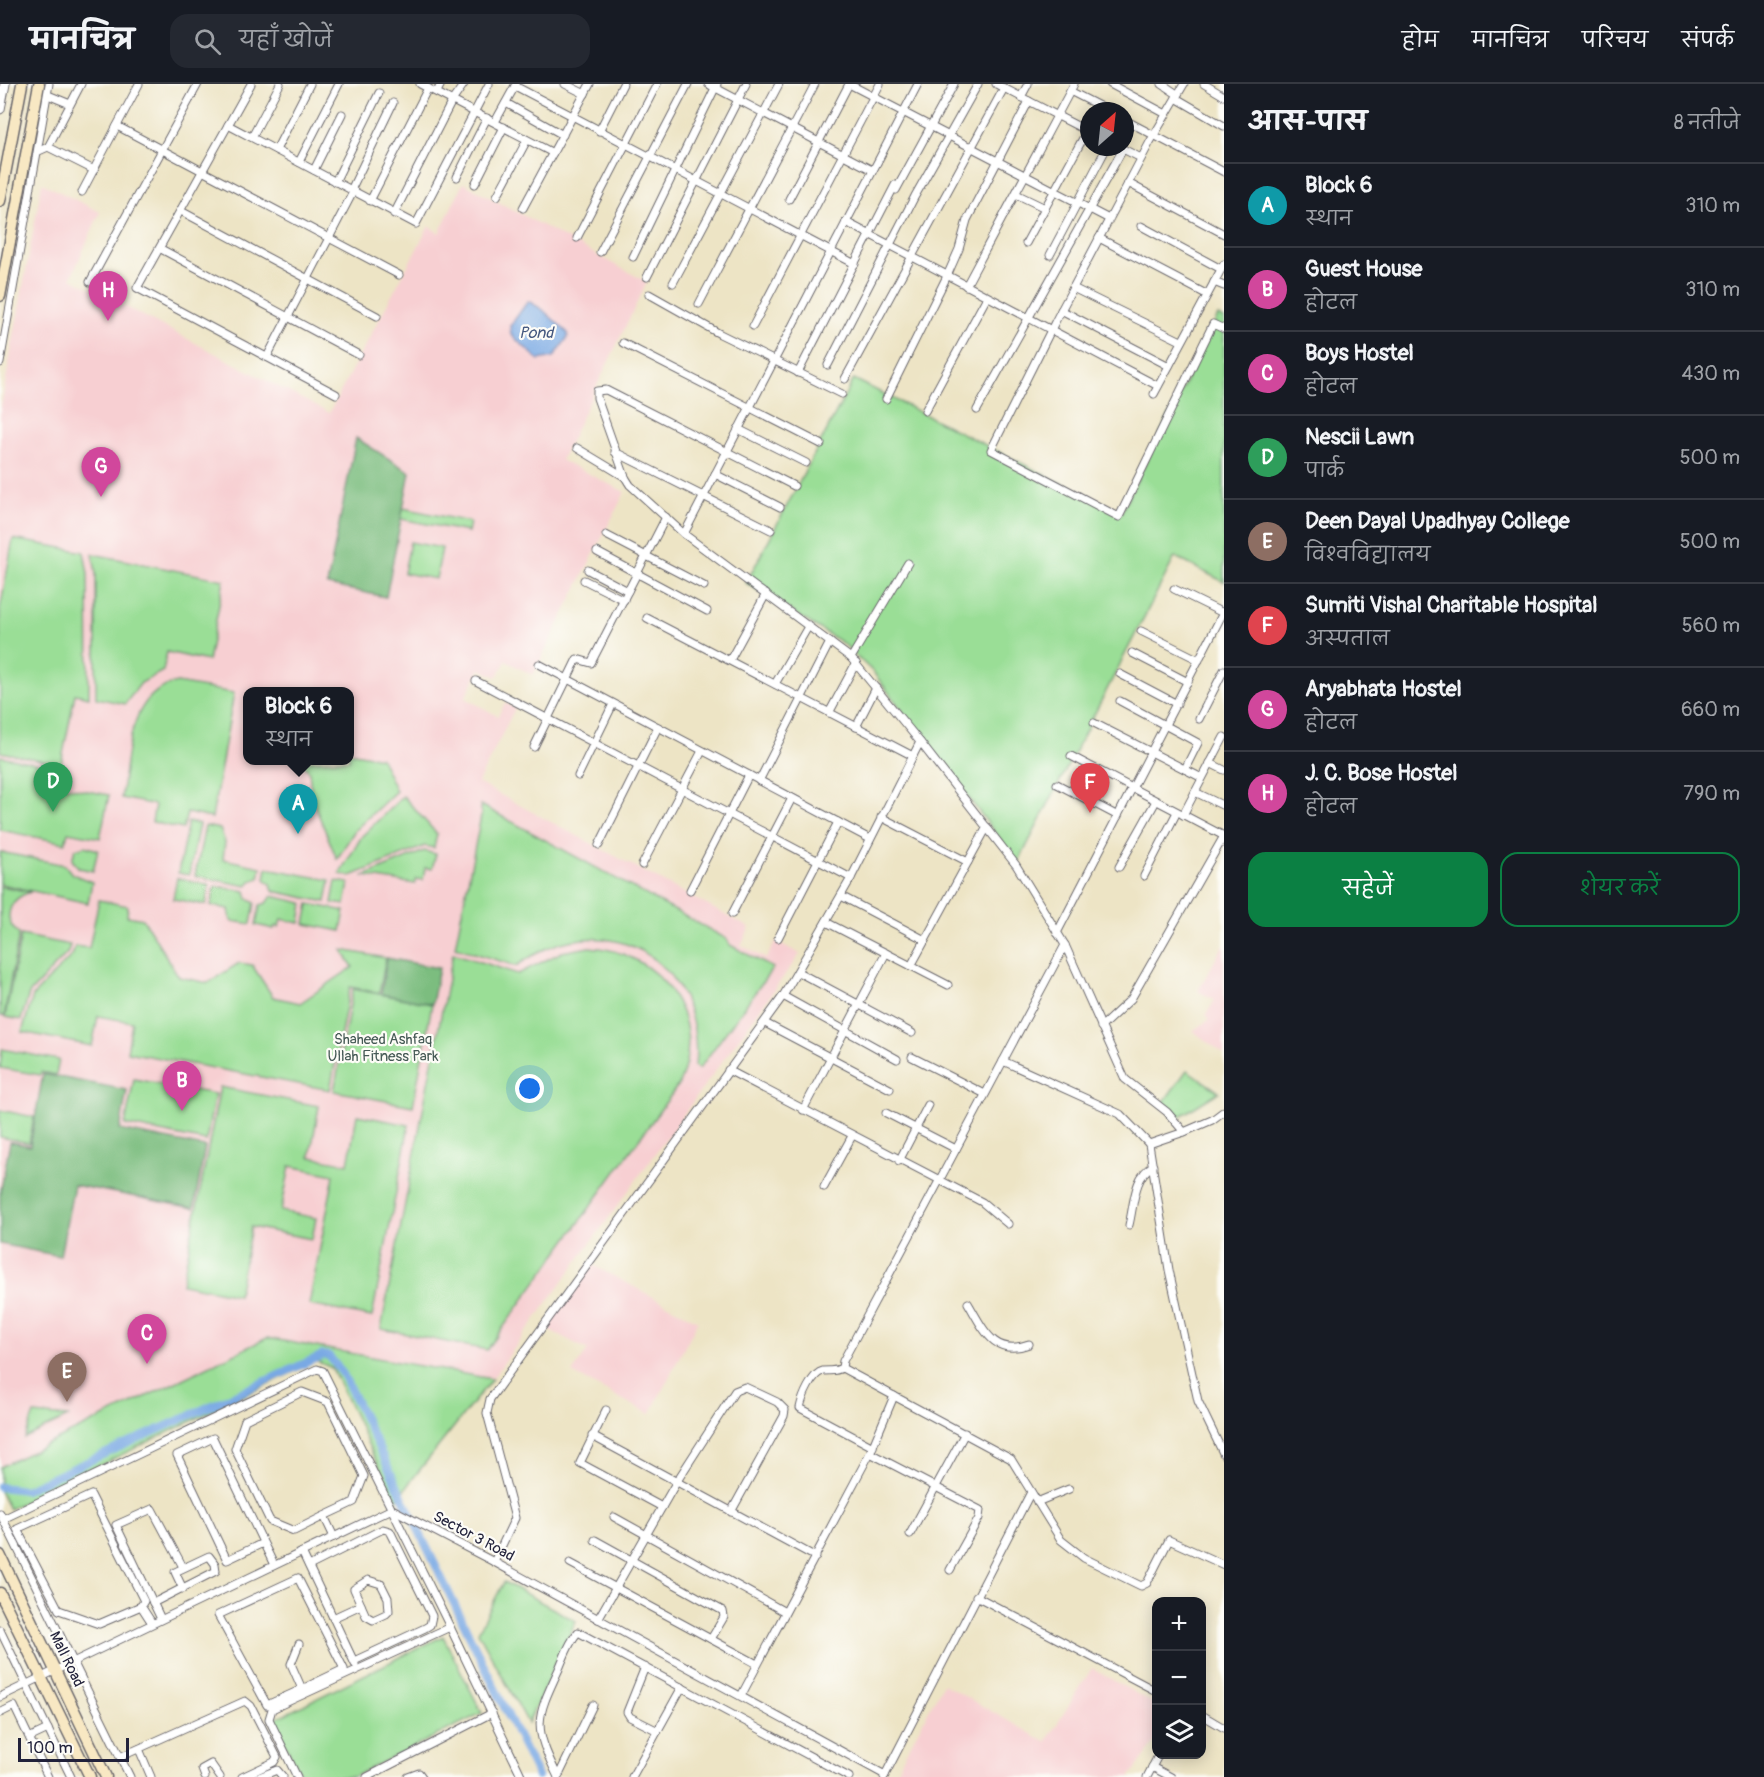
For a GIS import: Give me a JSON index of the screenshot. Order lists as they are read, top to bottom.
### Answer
{
  "streets": {
    "main road": ["Mall Road"],
    "street": ["Sector 3 Road"]
  },
  "water": ["Pond"],
  "parks": ["Shaheed Ashfaq Ullah Fitness Park"],
  "scale_bar": "100 m",
  "north": "top right",
  "page": {
    "header": "मानचित्र",
    "search": "यहाँ खोजें",
    "nav": [
      "होम",
      "मानचित्र",
      "परिचय",
      "संपर्क"
    ],
    "heading": ["आस-पास", "8 नतीजे"],
    "list": [
      {
        "mark": "A",
        "name": "Block 6",
        "note": "स्थान",
        "value": "310 m"
      },
      {
        "mark": "B",
        "name": "Guest House",
        "note": "होटल",
        "value": "310 m"
      },
      {
        "mark": "C",
        "name": "Boys Hostel",
        "note": "होटल",
        "value": "430 m"
      },
      {
        "mark": "D",
        "name": "Nescii Lawn",
        "note": "पार्क",
        "value": "500 m"
      },
      {
        "mark": "E",
        "name": "Deen Dayal Upadhyay College",
        "note": "विश्वविद्यालय",
        "value": "500 m"
      },
      {
        "mark": "F",
        "name": "Sumiti Vishal Charitable Hospital",
        "note": "अस्पताल",
        "value": "560 m"
      },
      {
        "mark": "G",
        "name": "Aryabhata Hostel",
        "note": "होटल",
        "value": "660 m"
      },
      {
        "mark": "H",
        "name": "J. C. Bose Hostel",
        "note": "होटल",
        "value": "790 m"
      }
    ],
    "pins": [
      "H",
      "G",
      "D",
      "F",
      "A",
      "B",
      "C",
      "E"
    ],
    "popup": ["Block 6", "स्थान"],
    "buttons": ["सहेजें", "शेयर करें"],
    "map_buttons": ["+", "−"],
    "scale": "100 m"
  }
}
